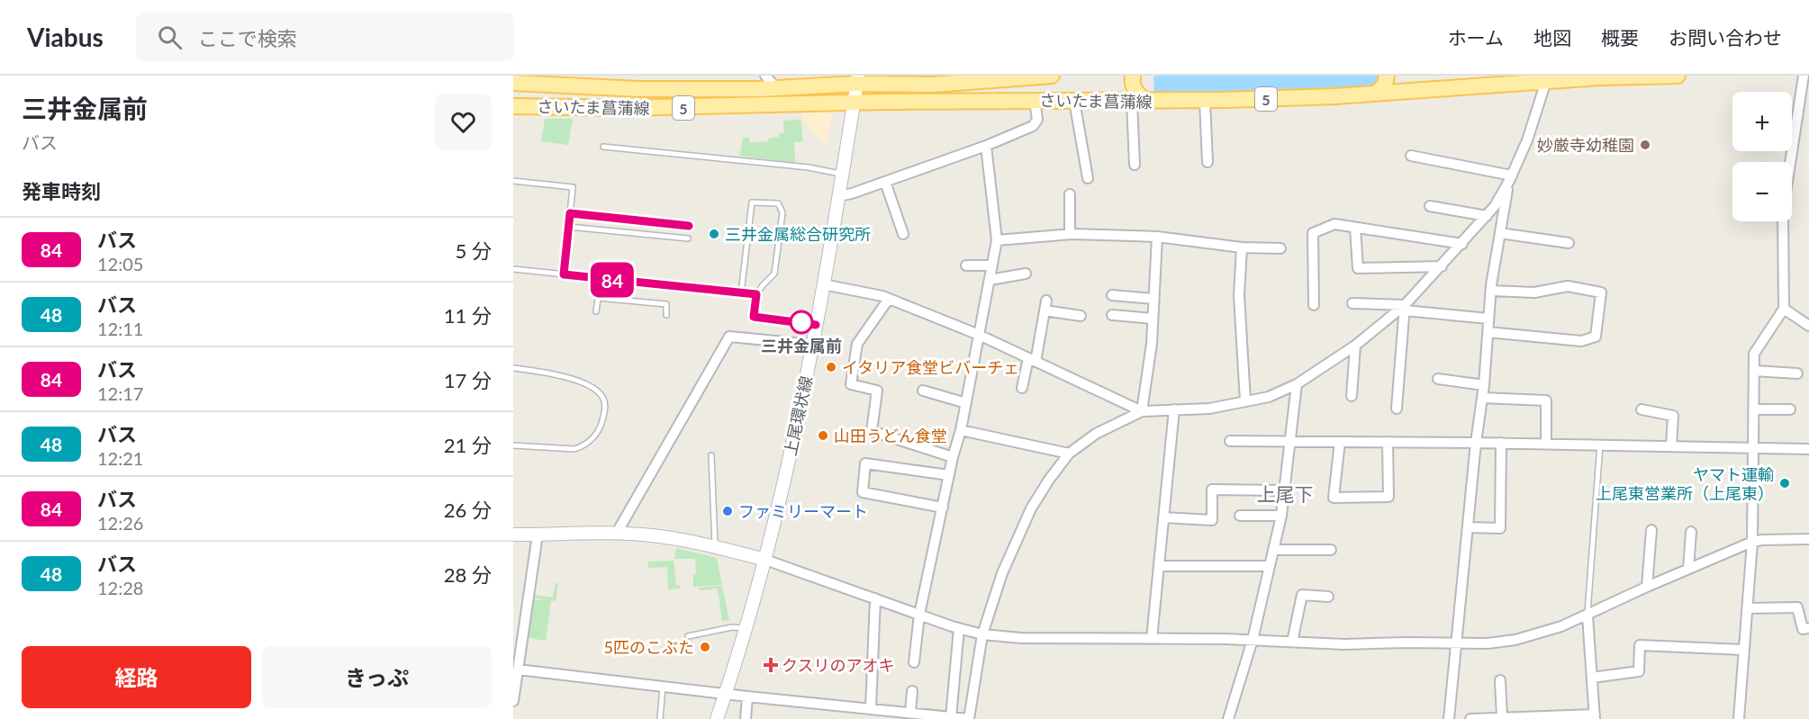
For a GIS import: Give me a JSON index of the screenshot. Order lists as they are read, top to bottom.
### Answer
{
  "streets": {
    "main road": ["5", "さいたま菖蒲線", "上尾環状線"]
  },
  "crossings": [
    ["さいたま菖蒲線", "上尾環状線"]
  ],
  "districts": ["上尾下"],
  "places": {
    "other": [
      "妙厳寺幼稚園",
      "三井金属総合研究所",
      "三井金属前",
      "イタリア食堂ビバーチェ",
      "山田うどん食堂",
      "ヤマト運輸 上尾東営業所（上尾東）",
      "ファミリーマート",
      "5匹のこぶた"
    ],
    "health": ["クスリのアオキ"]
  },
  "lines": ["bus line 84"],
  "page": {
    "header": "Viabus",
    "search": "ここで検索",
    "nav": [
      "ホーム",
      "地図",
      "概要",
      "お問い合わせ"
    ],
    "heading": [
      ["三井金属前", "バス"],
      "発車時刻"
    ],
    "on_map": "84",
    "map_buttons": ["+", "−"],
    "list": [
      {
        "mark": "84",
        "name": "バス",
        "note": "12:05",
        "value": "5 分"
      },
      {
        "mark": "48",
        "name": "バス",
        "note": "12:11",
        "value": "11 分"
      },
      {
        "mark": "84",
        "name": "バス",
        "note": "12:17",
        "value": "17 分"
      },
      {
        "mark": "48",
        "name": "バス",
        "note": "12:21",
        "value": "21 分"
      },
      {
        "mark": "84",
        "name": "バス",
        "note": "12:26",
        "value": "26 分"
      },
      {
        "mark": "48",
        "name": "バス",
        "note": "12:28",
        "value": "28 分"
      }
    ],
    "buttons": ["経路", "きっぷ"]
  }
}
